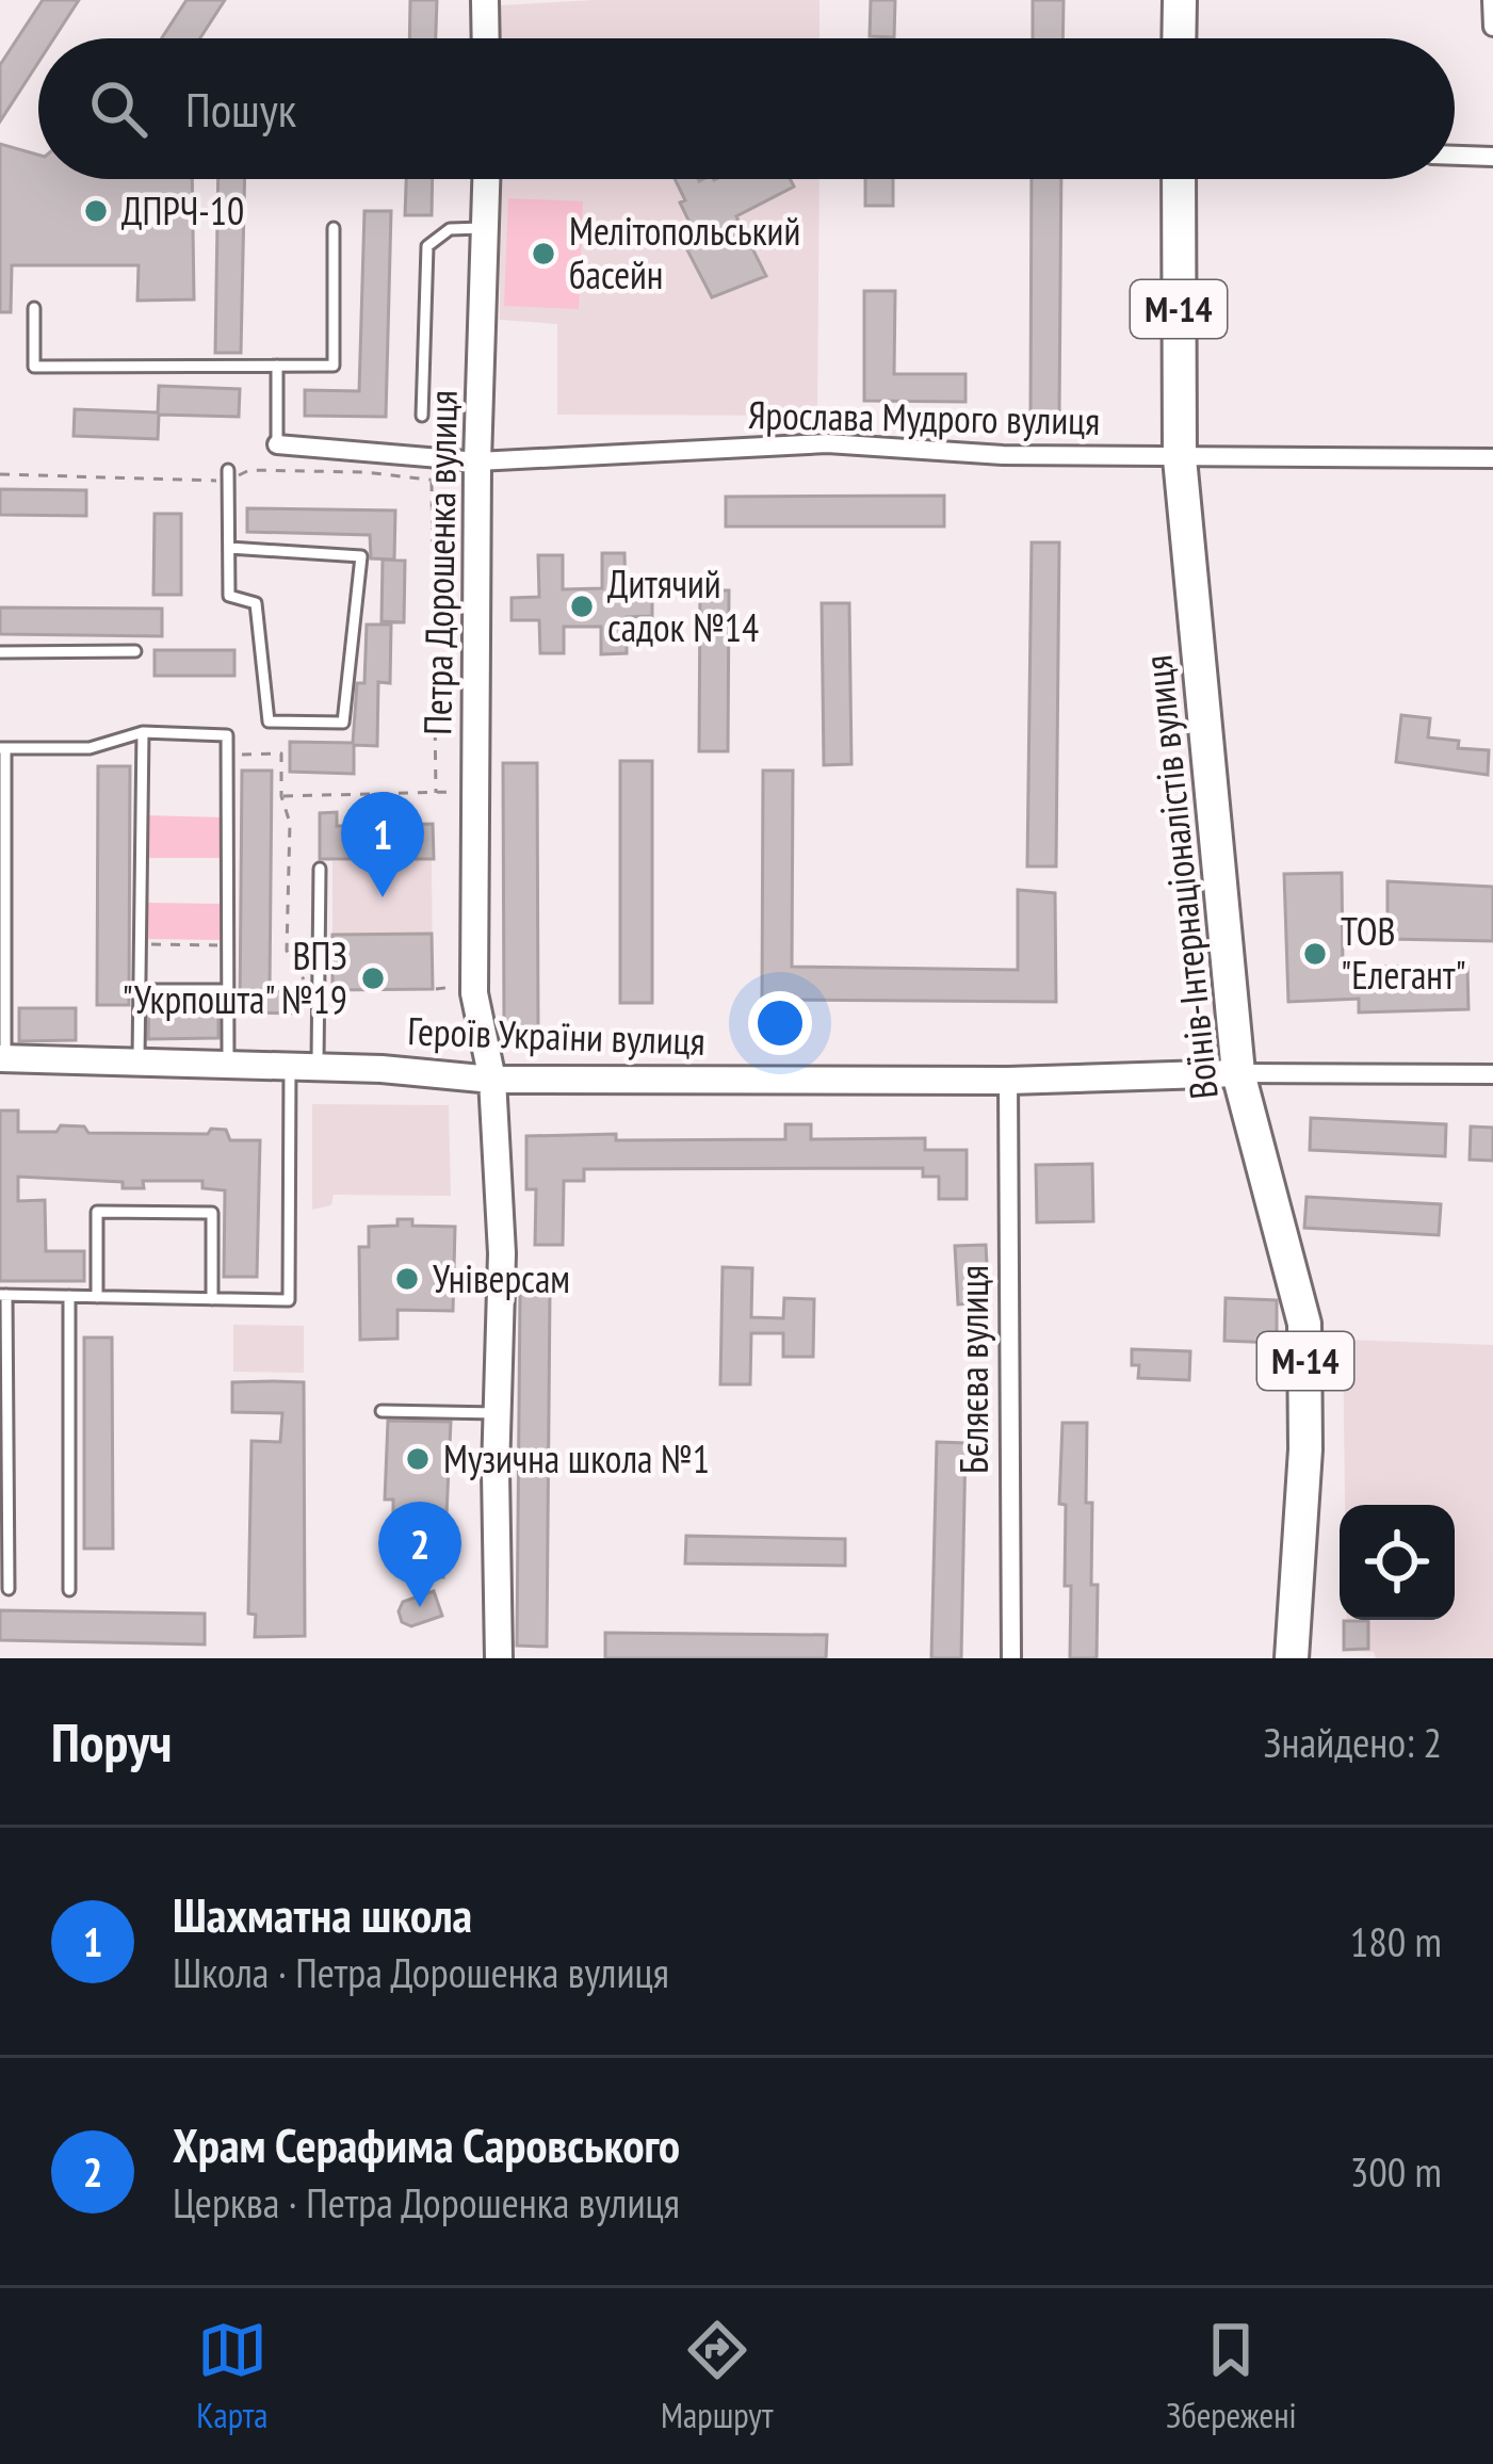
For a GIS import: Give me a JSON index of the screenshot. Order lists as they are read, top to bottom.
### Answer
{
  "streets": {
    "highway": ["М-14", "Воїнів-Інтернаціоналістів вулиця"],
    "street": [
      "Ярослава Мудрого вулиця",
      "Петра Дорошенка вулиця",
      "Героїв України вулиця",
      "Бєляєва вулиця"
    ]
  },
  "crossings": [
    ["Ярослава Мудрого вулиця", "Петра Дорошенка вулиця"],
    ["Ярослава Мудрого вулиця", "Воїнів-Інтернаціоналістів вулиця"],
    ["Петра Дорошенка вулиця", "Героїв України вулиця"],
    ["Воїнів-Інтернаціоналістів вулиця", "Героїв України вулиця"],
    ["Героїв України вулиця", "Бєляєва вулиця"]
  ],
  "places": [
    "ДПРЧ-10",
    "Мелітопольський басейн",
    "Дитячий садок №14",
    "ТОВ \"Елегант\"",
    "ВПЗ \"Укрпошта\" №19",
    "Універсам",
    "Музична школа №1"
  ],
  "page": {
    "search": "Пошук",
    "pins": ["1", "2"],
    "heading": ["Поруч", "Знайдено: 2"],
    "list": [
      {
        "mark": "1",
        "name": "Шахматна школа",
        "note": "Школа · Петра Дорошенка вулиця",
        "value": "180 m"
      },
      {
        "mark": "2",
        "name": "Храм Серафима Саровського",
        "note": "Церква · Петра Дорошенка вулиця",
        "value": "300 m"
      }
    ],
    "nav": ["Карта", "Маршрут", "Збережені"]
  }
}
